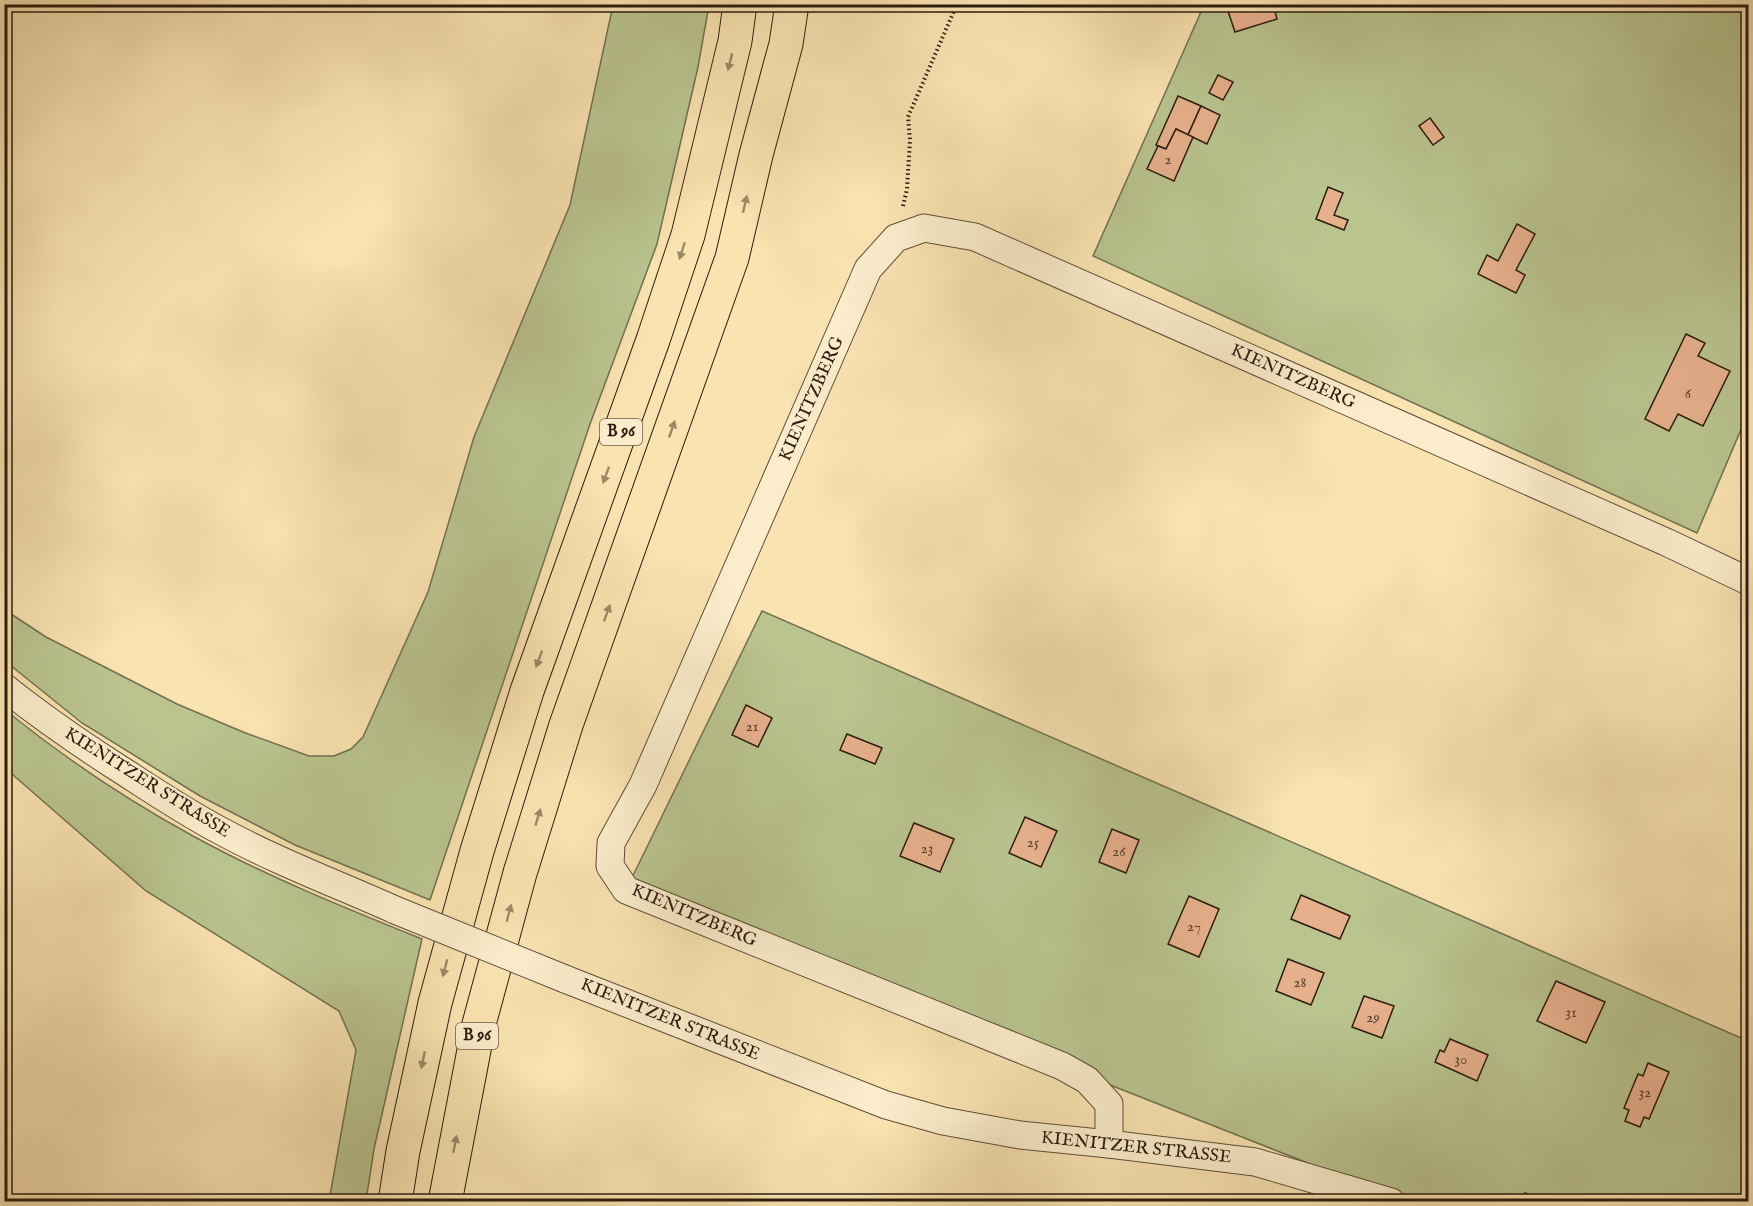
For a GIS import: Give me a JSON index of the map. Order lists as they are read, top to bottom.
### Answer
{
  "streets": {
    "highway": ["B 96"],
    "street": ["KIENITZBERG", "KIENITZER STRASSE"]
  },
  "crossings": [
    ["KIENITZBERG", "KIENITZER STRASSE"]
  ],
  "house_numbers": [
    "2",
    "6",
    "21",
    "25",
    "23",
    "26",
    "27",
    "28",
    "31",
    "29",
    "30",
    "32"
  ]
}
